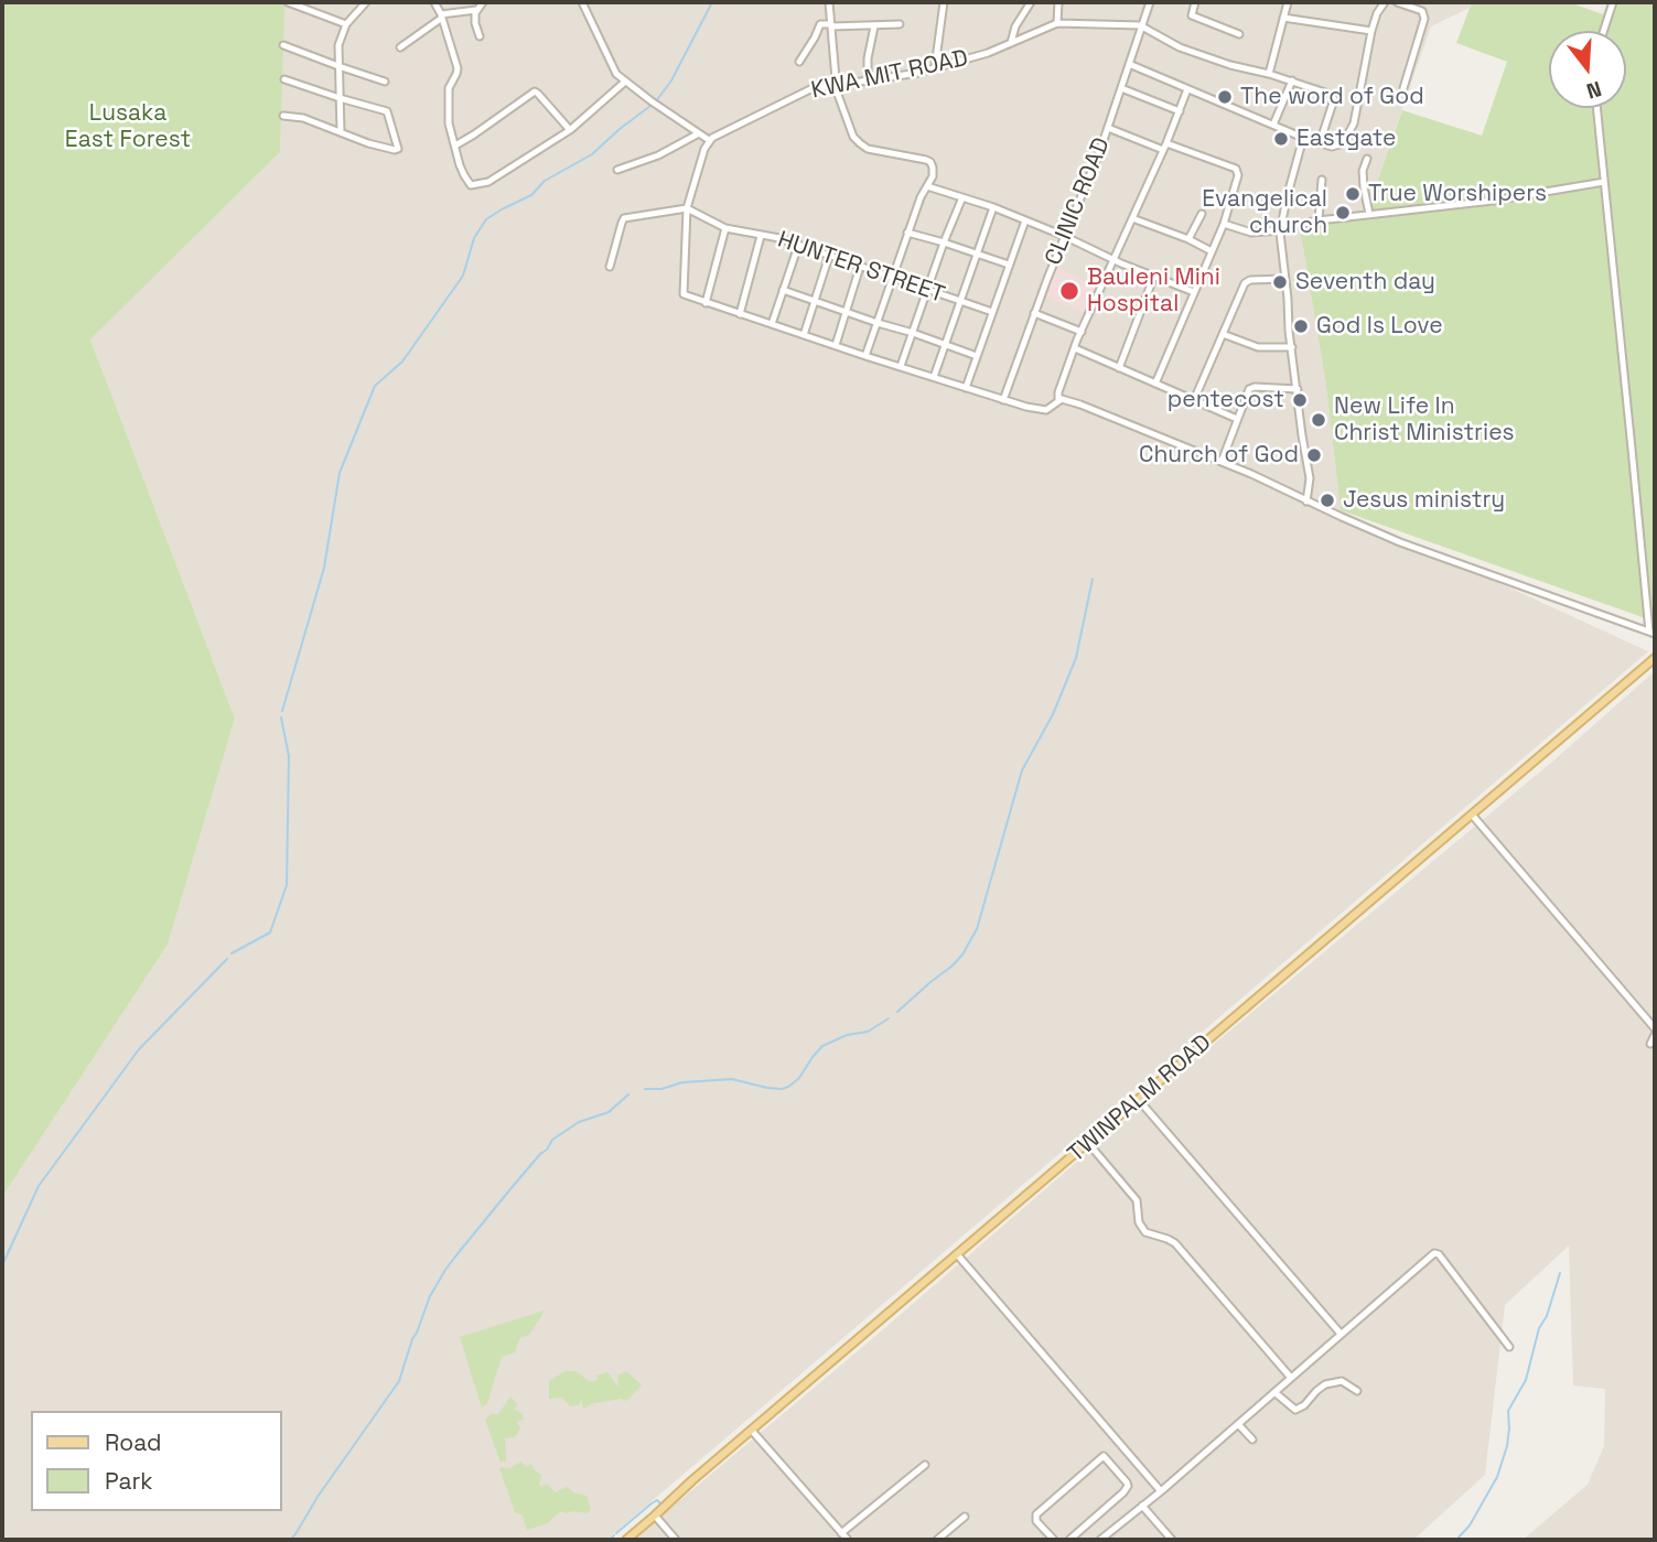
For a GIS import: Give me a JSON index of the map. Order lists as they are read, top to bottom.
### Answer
{
  "streets": {
    "main road": ["TWINPALM ROAD"],
    "street": ["KWA MIT ROAD", "CLINIC ROAD", "HUNTER STREET"]
  },
  "crossings": [
    ["KWA MIT ROAD", "CLINIC ROAD"]
  ],
  "parks": ["Lusaka East Forest"],
  "places": [
    "The word of God",
    "Eastgate",
    "True Worshipers",
    "Evangelical church",
    "Seventh day",
    "Bauleni Mini Hospital",
    "God Is Love",
    "pentecost",
    "New Life In Christ Ministries",
    "Church of God",
    "Jesus ministry"
  ],
  "legend": ["Road", "Park"],
  "north": "bottom"
}
